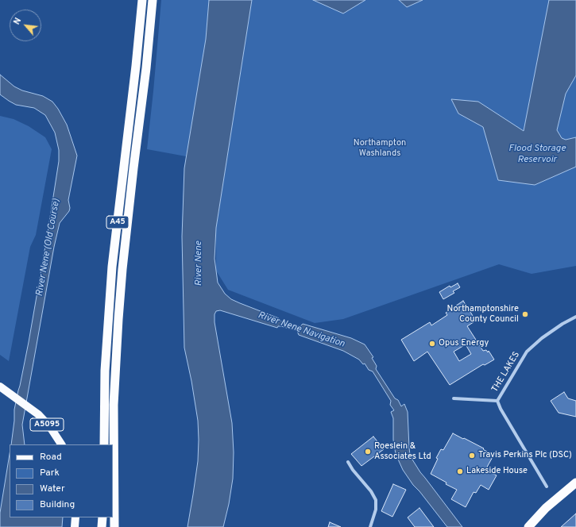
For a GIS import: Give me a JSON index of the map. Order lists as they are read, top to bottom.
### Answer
{
  "streets": {
    "highway": ["A45"],
    "main road": ["A5095"],
    "street": ["THE LAKES"]
  },
  "water": [
    "Flood Storage Reservoir",
    "River Nene (Old Course)",
    "River Nene",
    "River Nene Navigation"
  ],
  "parks": ["Northampton Washlands"],
  "places": [
    "Northamptonshire County Council",
    "Opus Energy",
    "Roeslein & Associates Ltd",
    "Travis Perkins Plc (DSC)",
    "Lakeside House"
  ],
  "legend": [
    "Road",
    "Park",
    "Water",
    "Building"
  ],
  "north": "top left"
}
